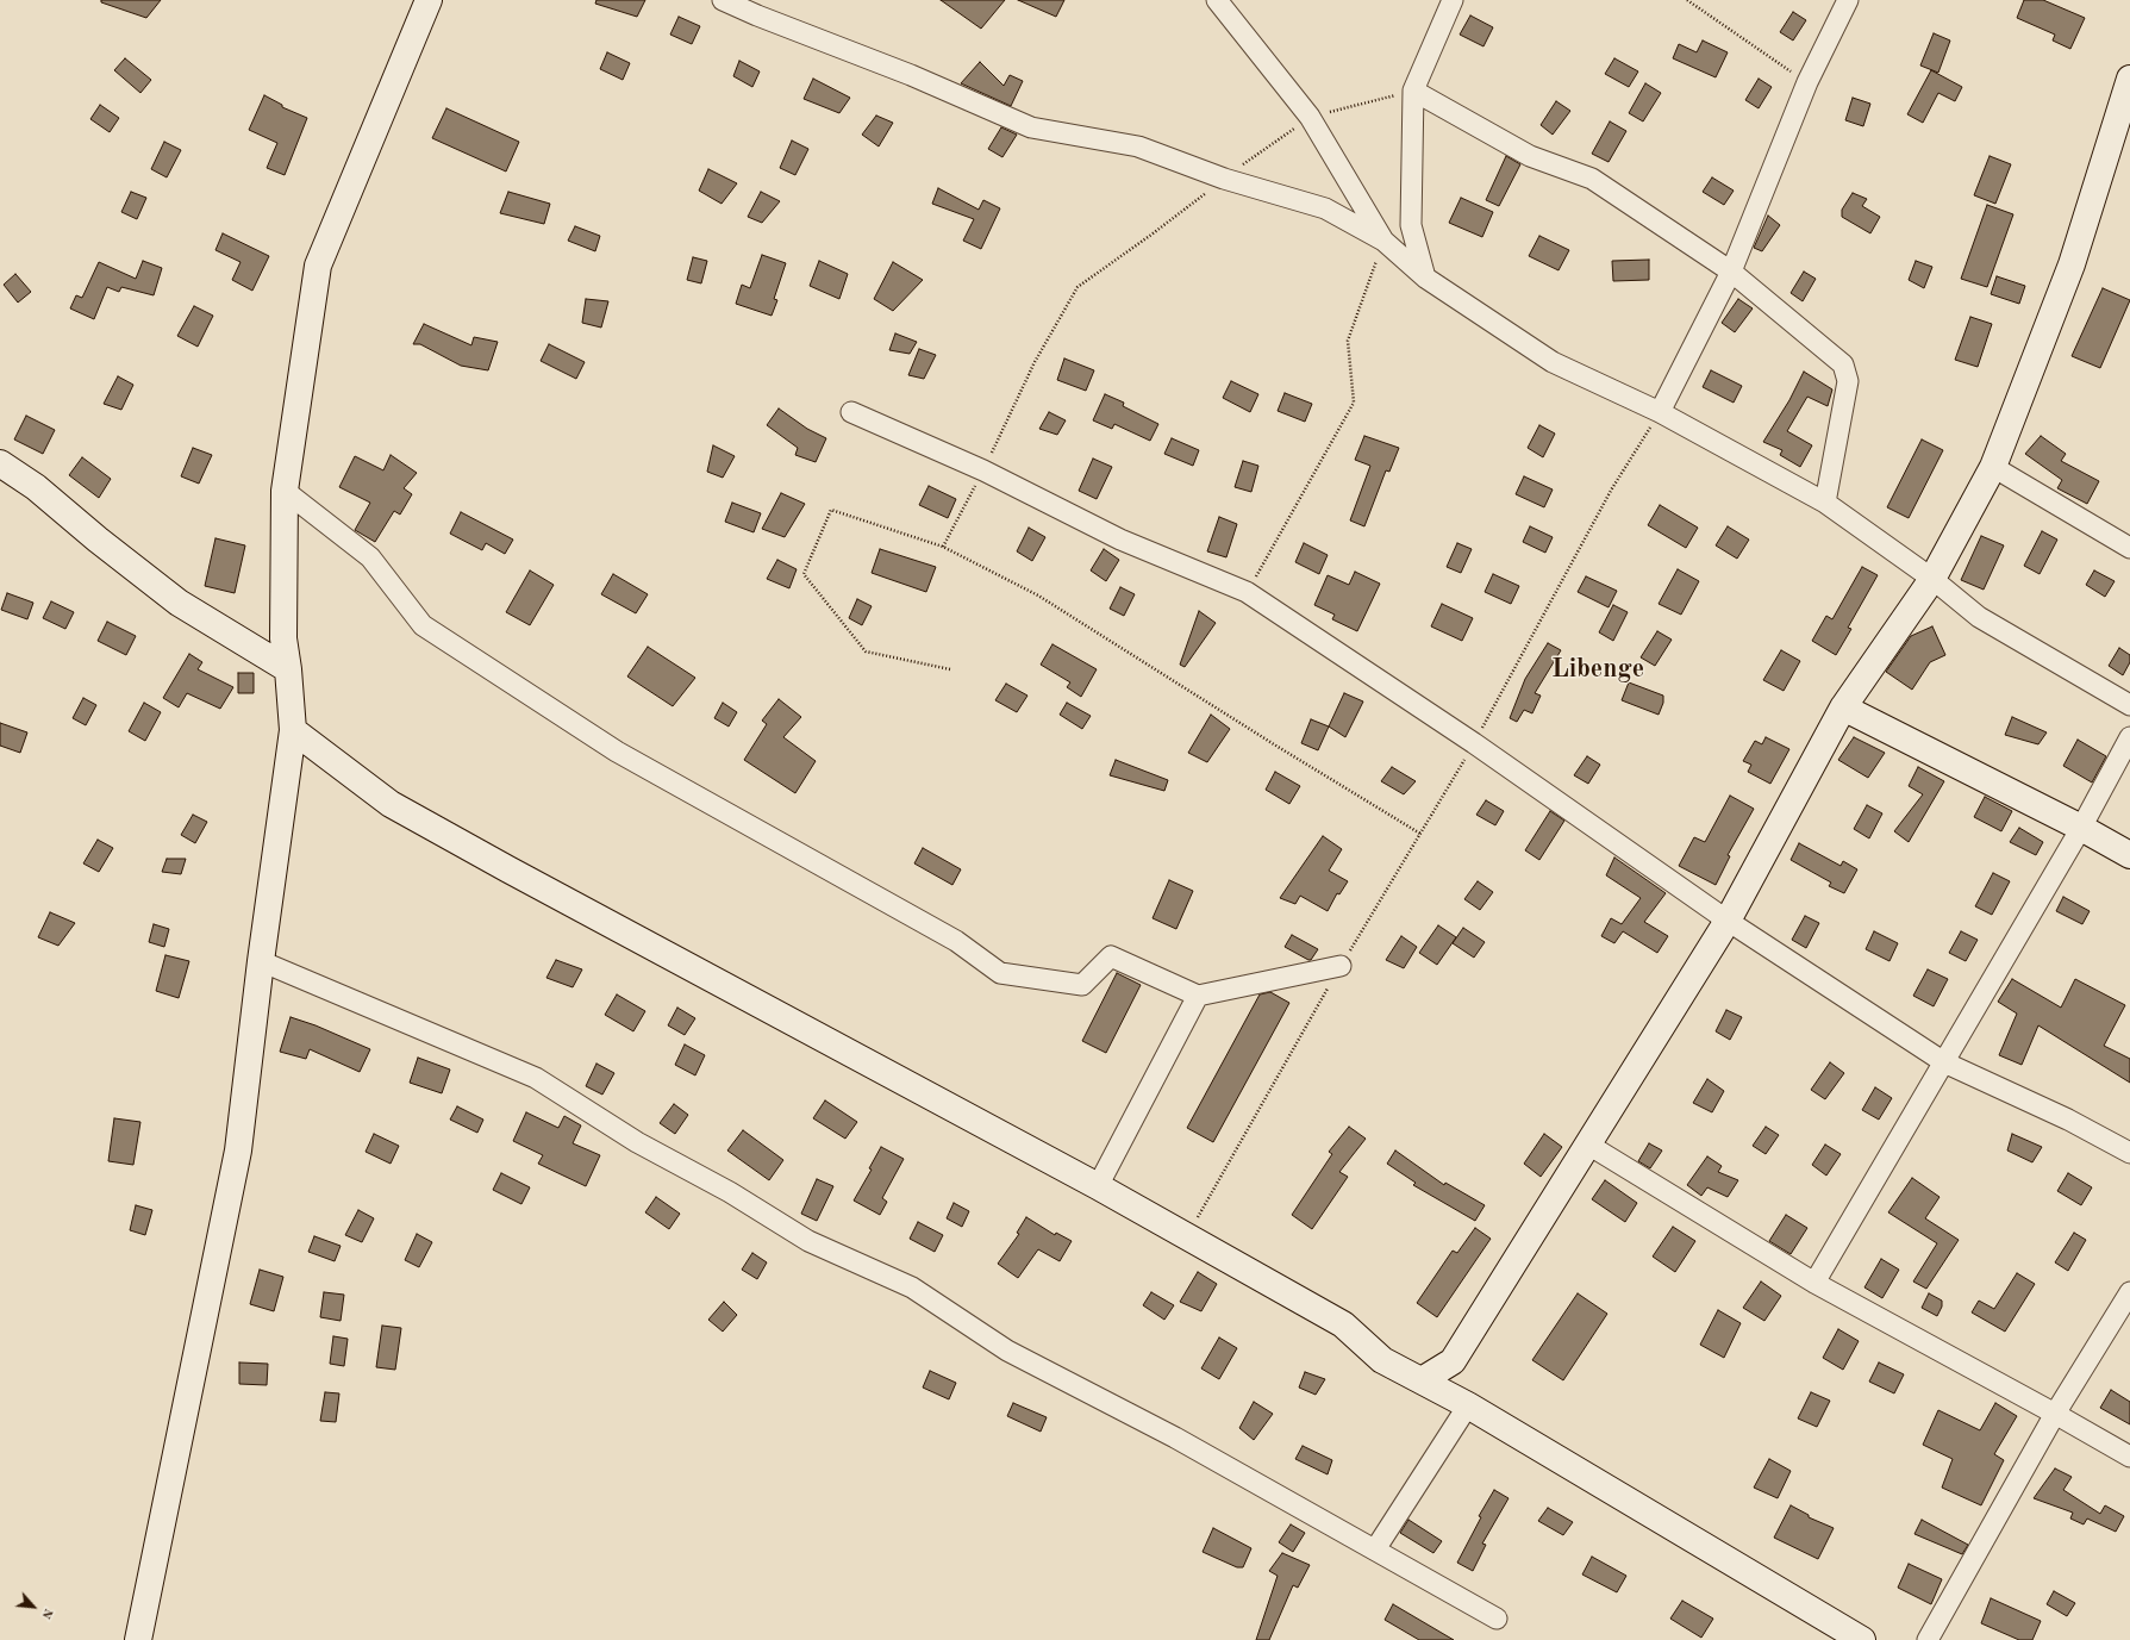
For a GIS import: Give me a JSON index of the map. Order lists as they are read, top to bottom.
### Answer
{
  "districts": ["Libenge"],
  "north": "bottom right"
}
